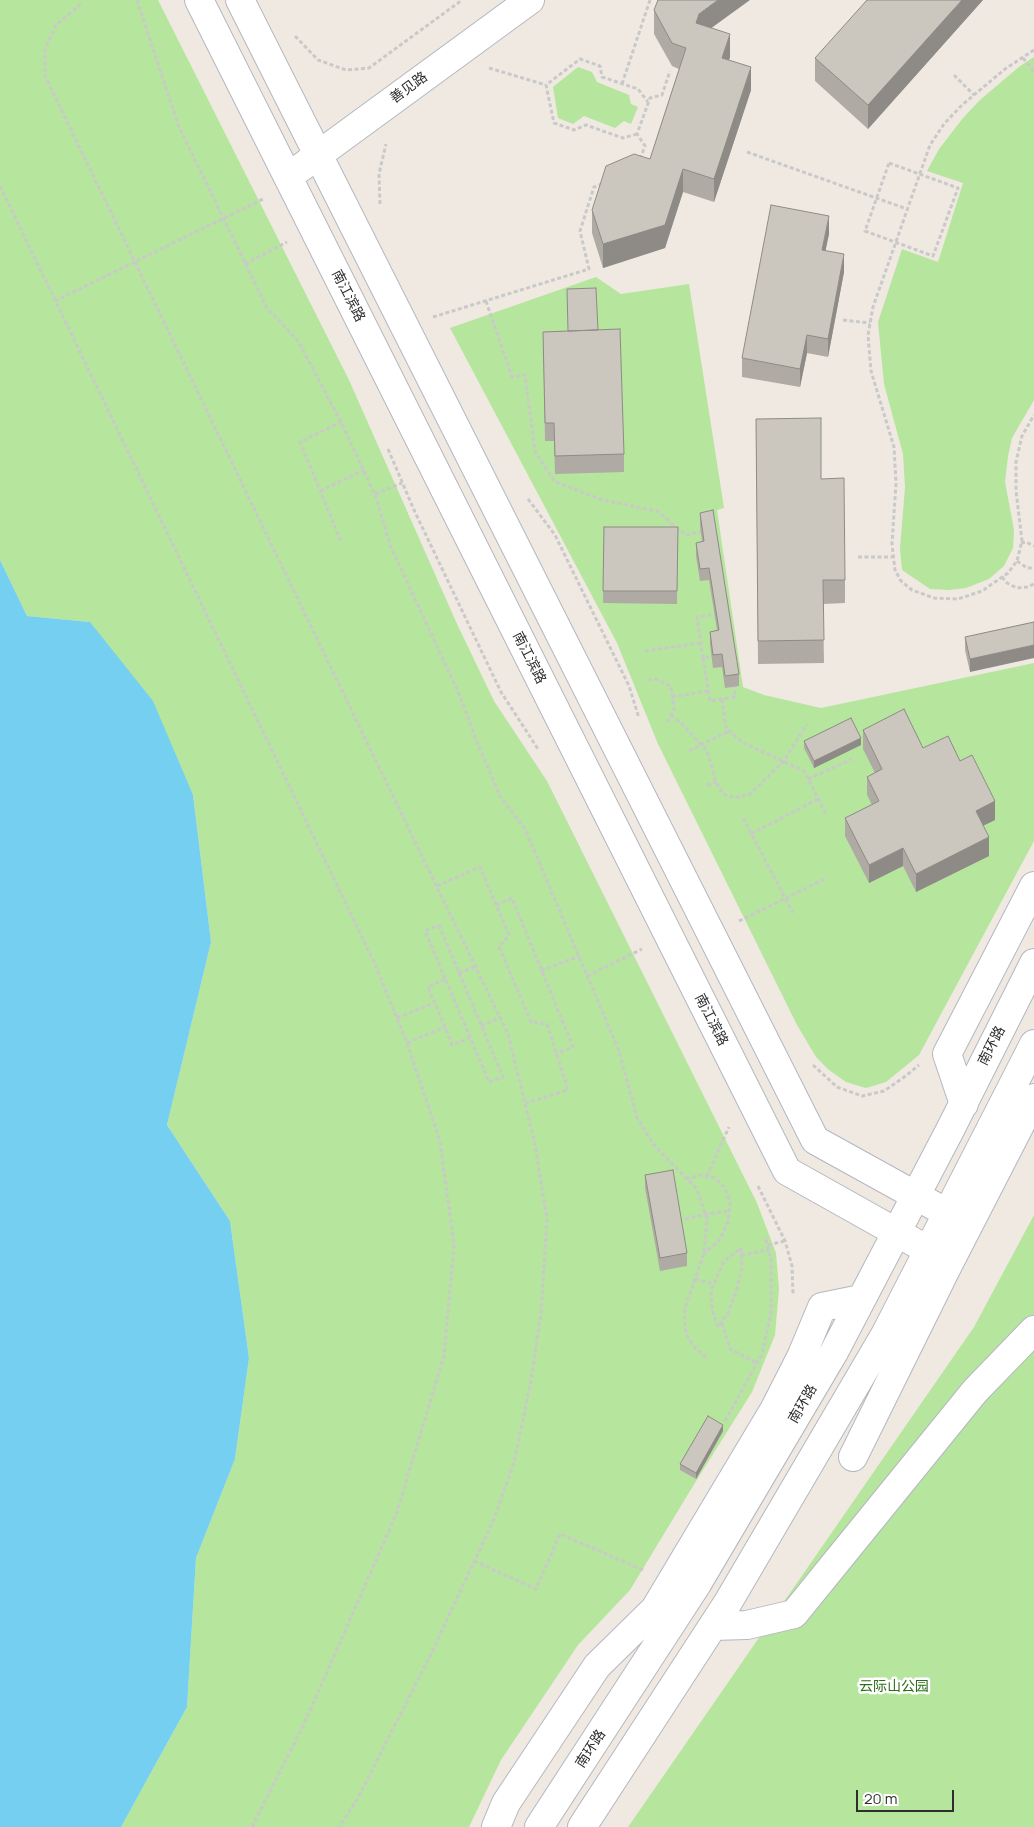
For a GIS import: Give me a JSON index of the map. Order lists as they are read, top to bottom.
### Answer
{
  "streets": {
    "main road": ["善见路", "南江滨路", "南环路"]
  },
  "crossings": [
    ["善见路", "南江滨路"],
    ["南江滨路", "南环路"]
  ],
  "parks": ["云际山公园"],
  "scale_bar": "20 m"
}
